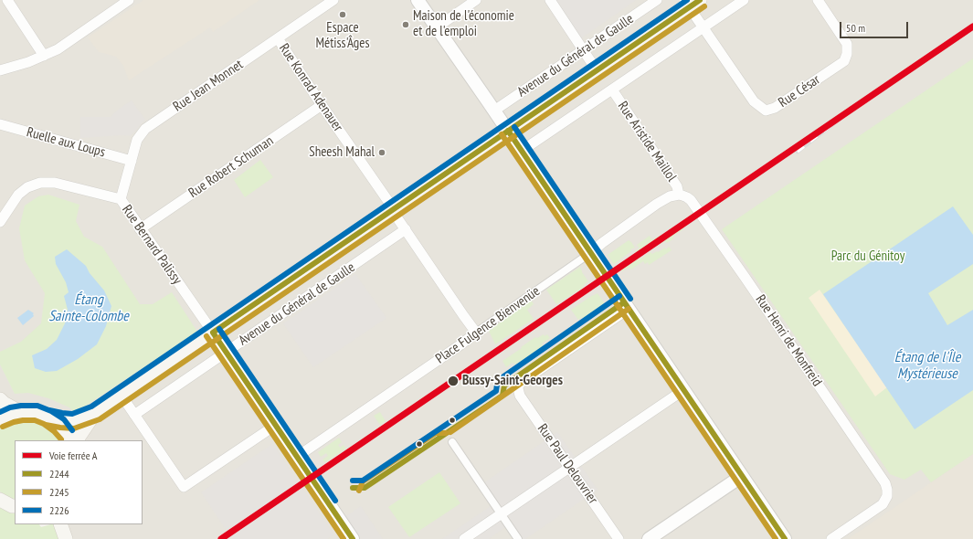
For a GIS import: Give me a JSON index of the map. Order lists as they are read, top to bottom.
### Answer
{
  "streets": {
    "main road": ["Avenue du Général de Gaulle"],
    "street": [
      "Rue Jean Monnet",
      "Rue Konrad Adenauer",
      "Rue César",
      "Rue Aristide Maillol",
      "Ruelle aux Loups",
      "Rue Robert Schuman",
      "Rue Bernard Palissy",
      "Place Fulgence Bienvenüe",
      "Rue Henri de Monfreid",
      "Rue Paul Delouvrier"
    ]
  },
  "crossings": [
    ["Avenue du Général de Gaulle", "Rue Konrad Adenauer"],
    ["Avenue du Général de Gaulle", "Rue César"],
    ["Avenue du Général de Gaulle", "Rue Bernard Palissy"],
    ["Rue Jean Monnet", "Rue Konrad Adenauer"],
    ["Rue Jean Monnet", "Ruelle aux Loups"],
    ["Rue Jean Monnet", "Rue Bernard Palissy"],
    ["Rue Konrad Adenauer", "Rue Robert Schuman"],
    ["Rue Konrad Adenauer", "Place Fulgence Bienvenüe"],
    ["Rue Aristide Maillol", "Place Fulgence Bienvenüe"],
    ["Rue Aristide Maillol", "Rue Henri de Monfreid"],
    ["Rue Robert Schuman", "Rue Bernard Palissy"],
    ["Place Fulgence Bienvenüe", "Rue Henri de Monfreid"]
  ],
  "water": ["Étang Sainte-Colombe", "Étang de l'Île Mystérieuse"],
  "parks": ["Parc du Génitoy"],
  "places": [
    "Espace Métiss'Âges",
    "Maison de l'économie et de l'emploi",
    "Sheesh Mahal",
    "Bussy-Saint-Georges"
  ],
  "lines": [
    "transit line 2244",
    "transit line 2226",
    "transit line 2245",
    "rail line A"
  ],
  "legend": [
    "Voie ferrée A",
    "2244",
    "2245",
    "2226"
  ],
  "scale_bar": "50 m"
}
